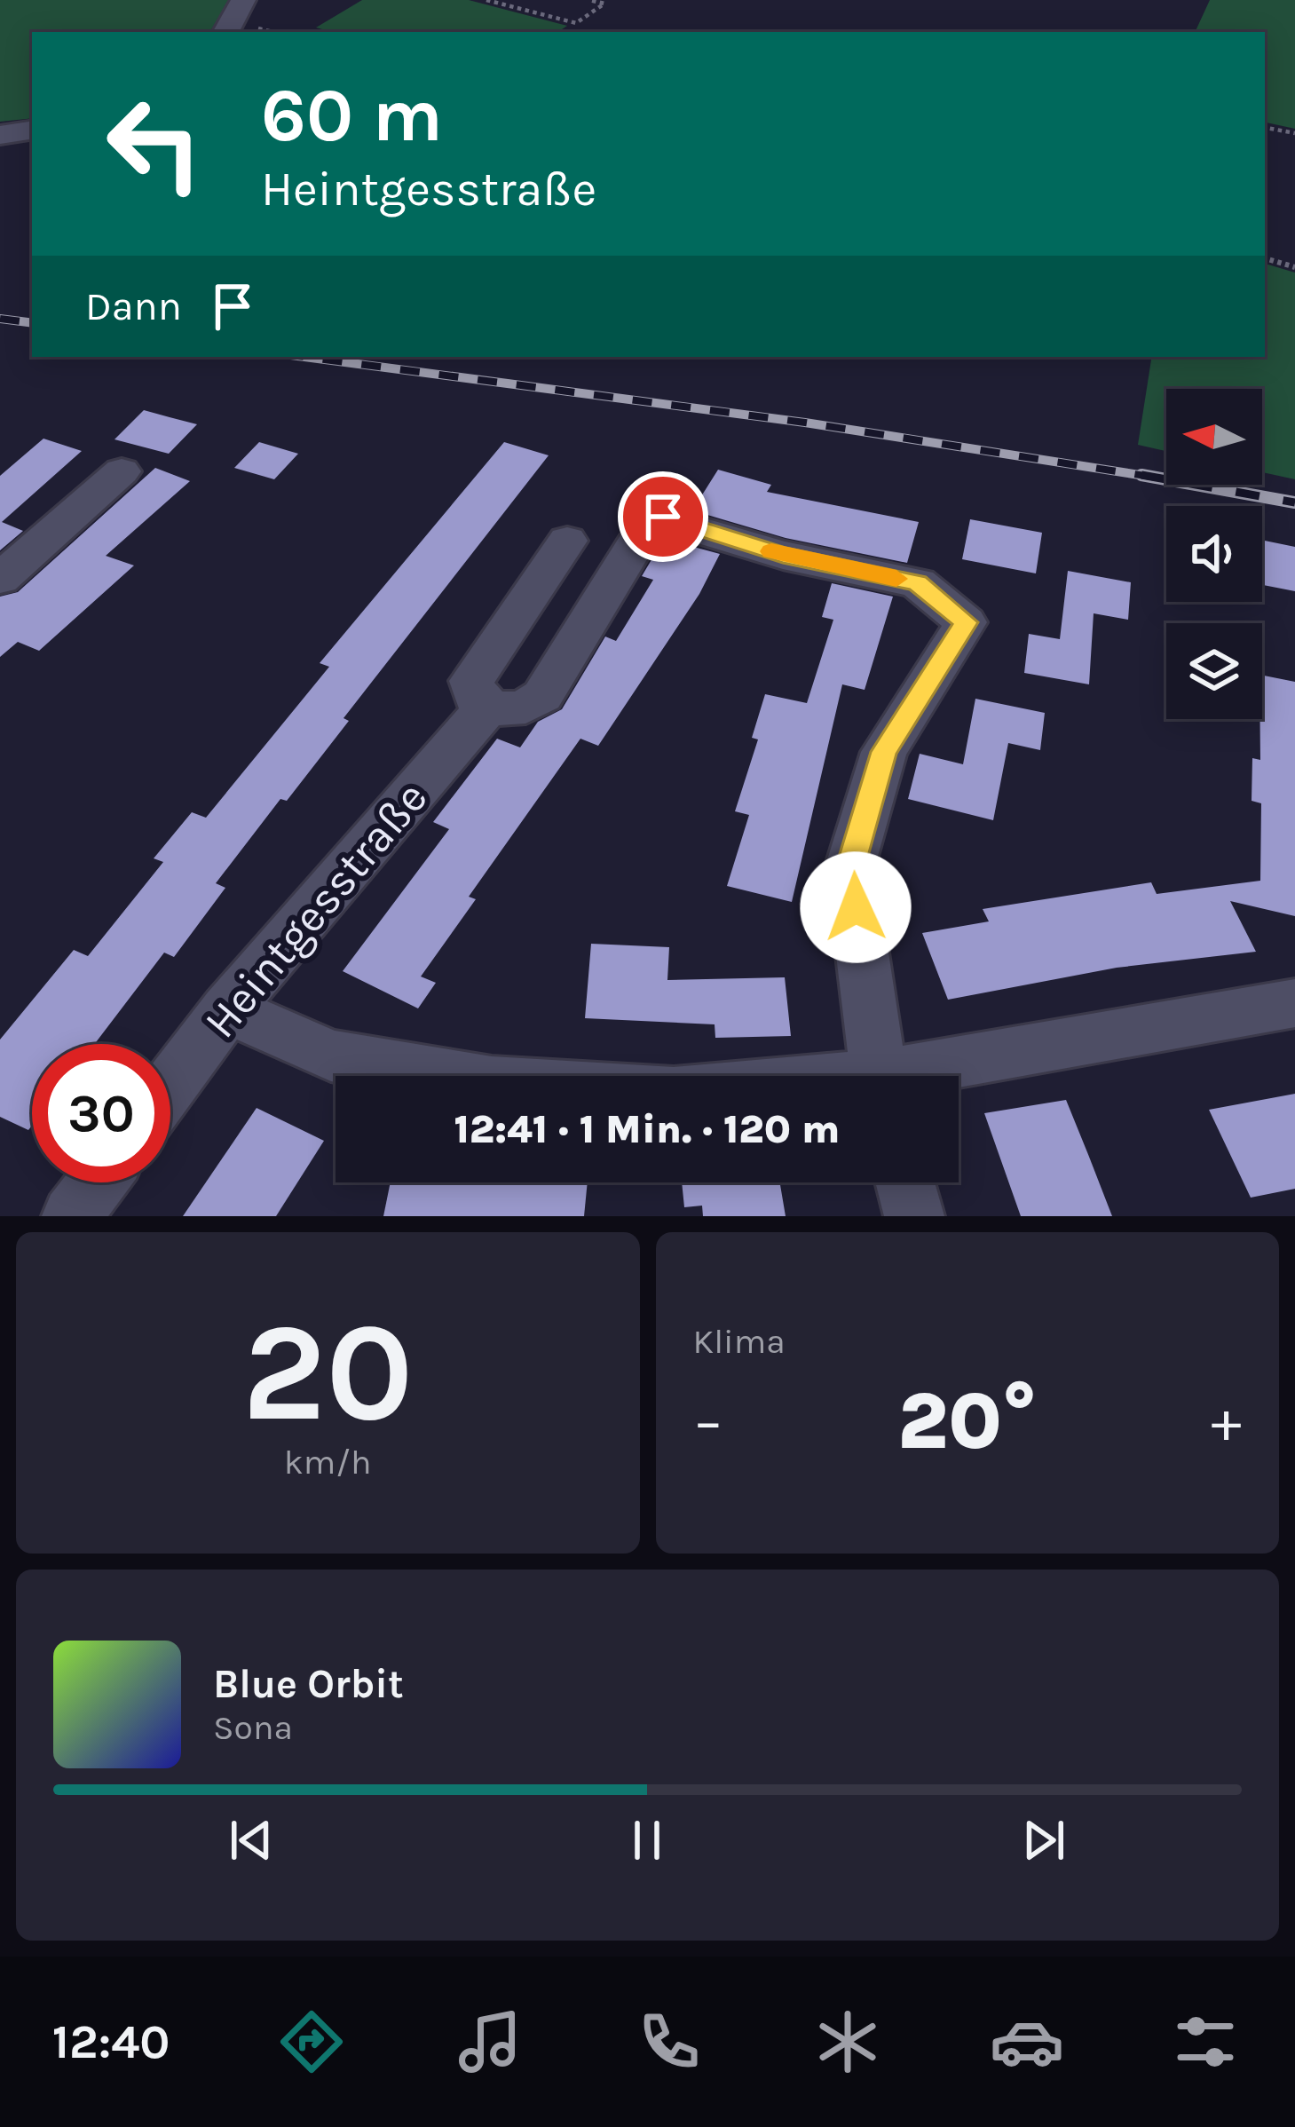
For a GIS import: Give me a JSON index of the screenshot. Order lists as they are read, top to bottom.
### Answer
{
  "streets": {
    "street": ["Heintgesstraße"]
  },
  "north": "left",
  "page": {
    "turn": ["60 m", "Heintgesstraße"],
    "then": "Dann",
    "limit": "30",
    "trip": "12:41 · 1 Min. · 120 m",
    "tile": [
      ["20", "km/h"],
      "Klima"
    ],
    "heat": ["−", "20°", "+"],
    "song": ["Blue Orbit", "Sona"],
    "tabs": "12:40"
  }
}
